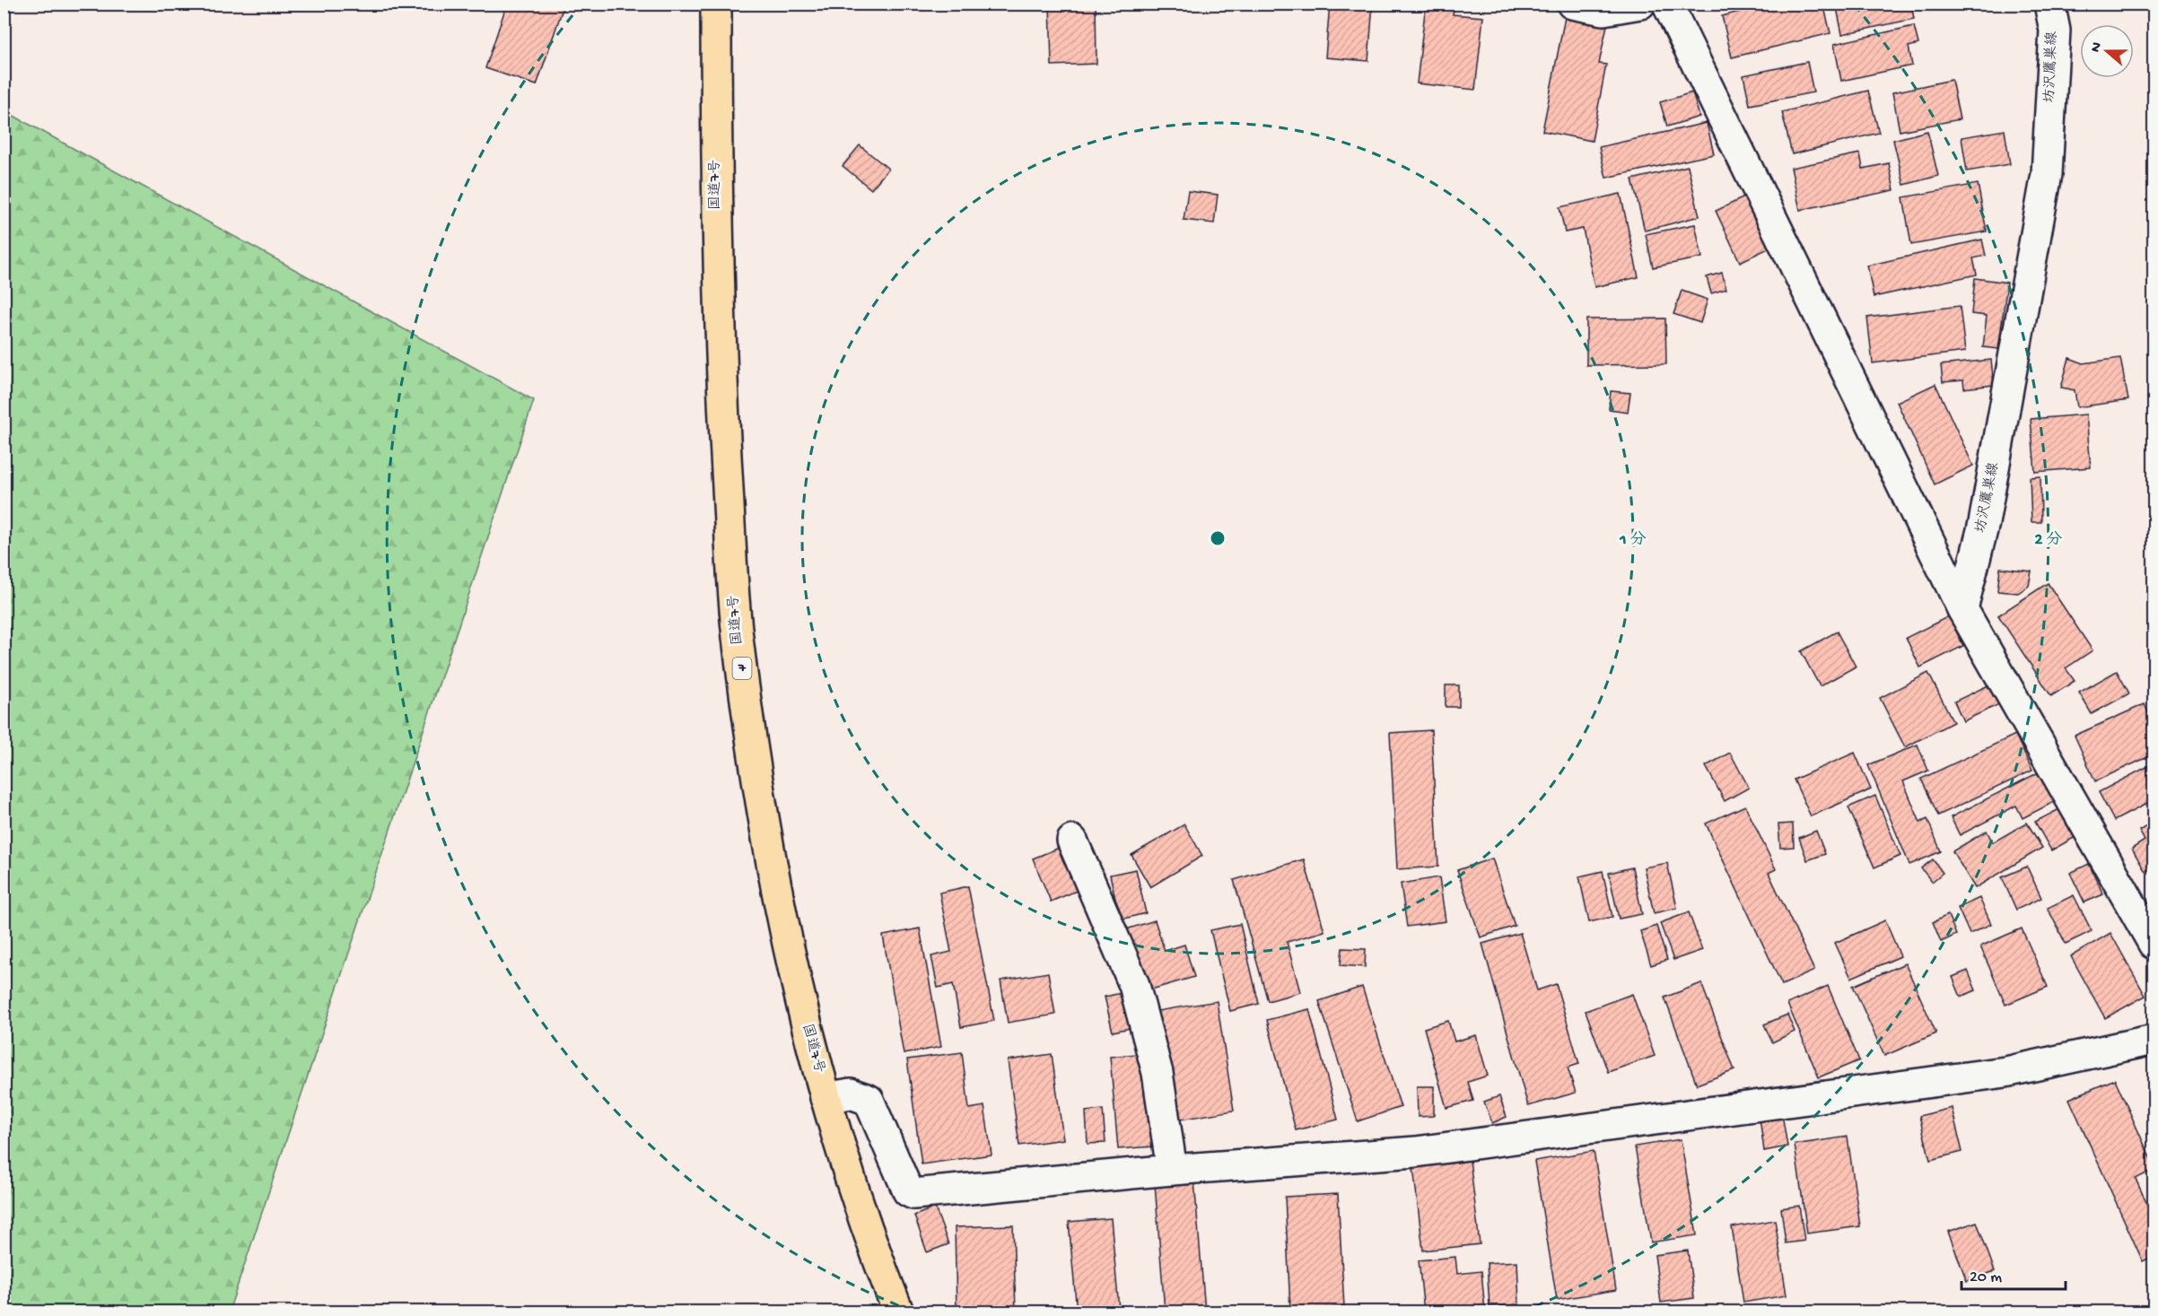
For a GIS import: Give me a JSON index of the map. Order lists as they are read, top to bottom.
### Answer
{
  "streets": {
    "highway": ["国道7号", "7"],
    "street": ["坊沢鷹巣線"]
  },
  "scale_bar": "20 m",
  "north": "left",
  "rings": ["1 分", "2 分"]
}
